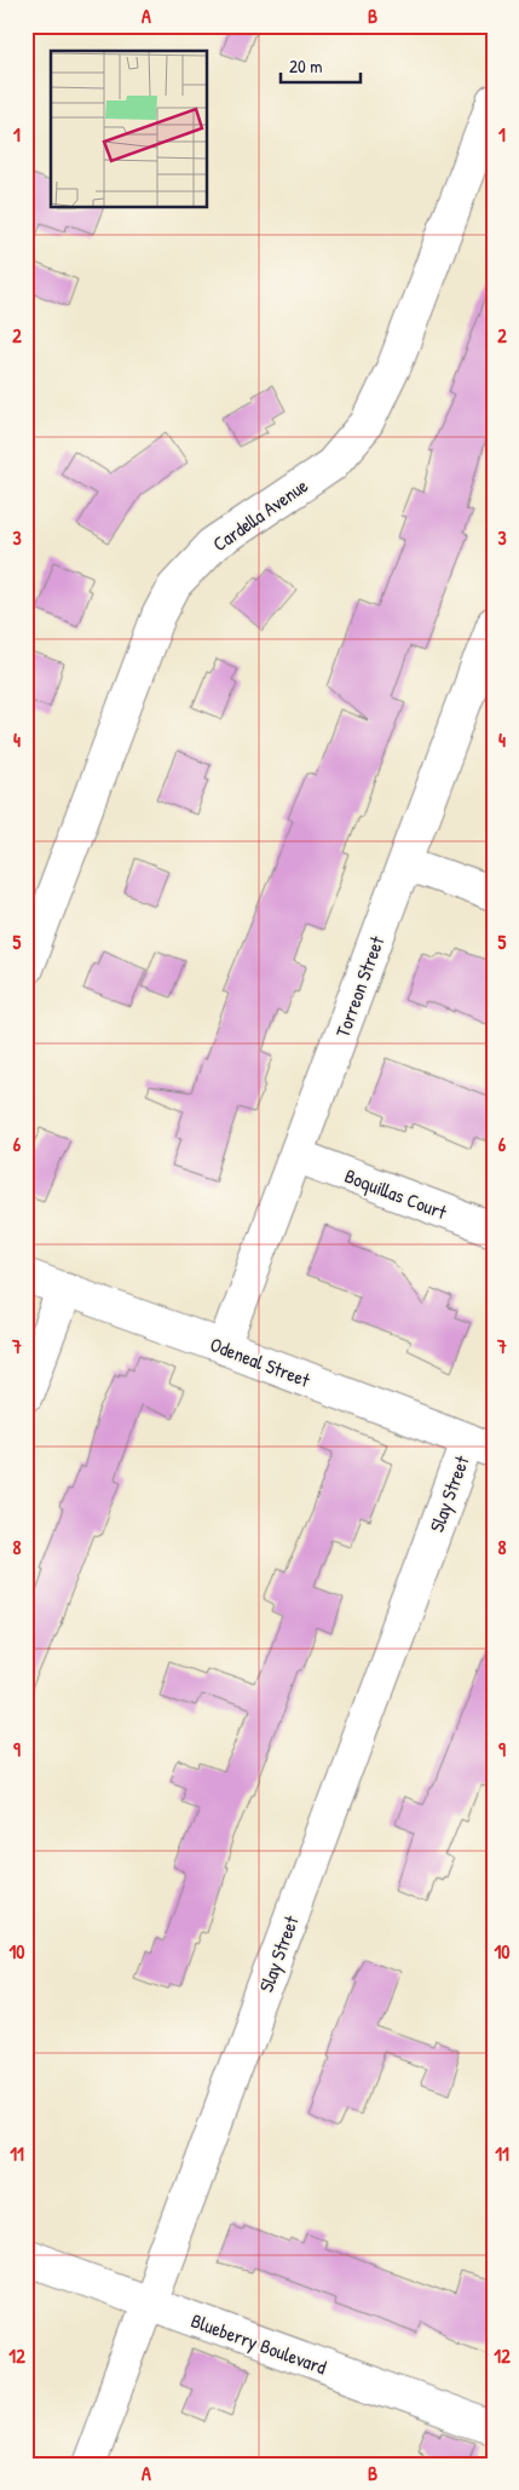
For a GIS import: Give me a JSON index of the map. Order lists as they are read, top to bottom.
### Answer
{
  "streets": {
    "street": [
      "Cardella Avenue",
      "Torreon Street",
      "Boquillas Court",
      "Odeneal Street",
      "Slay Street",
      "Blueberry Boulevard"
    ]
  },
  "crossings": [
    ["Torreon Street", "Boquillas Court"],
    ["Torreon Street", "Odeneal Street"],
    ["Odeneal Street", "Slay Street"],
    ["Slay Street", "Blueberry Boulevard"]
  ],
  "scale_bar": "20 m",
  "grid": {
    "columns": ["A", "B"],
    "rows": [
      "1",
      "2",
      "3",
      "4",
      "5",
      "6",
      "7",
      "8",
      "9",
      "10",
      "11",
      "12"
    ]
  }
}
